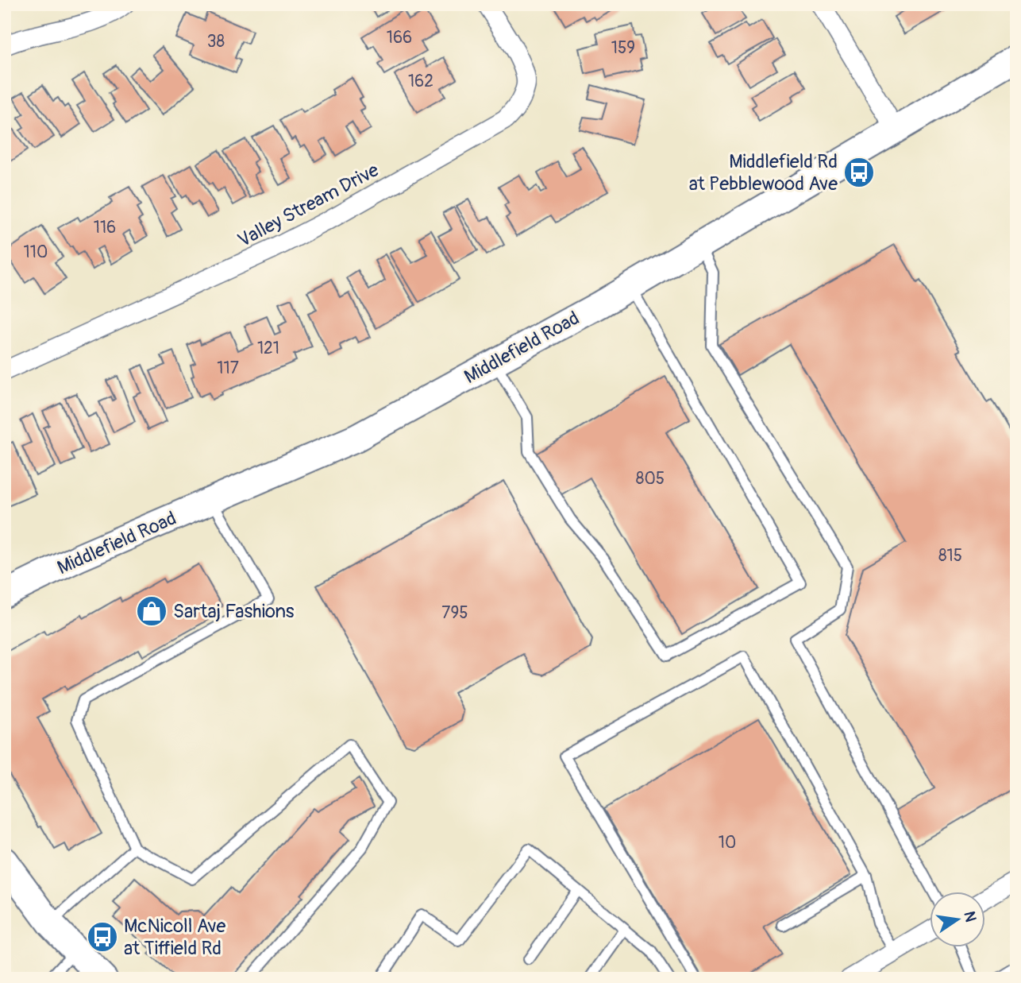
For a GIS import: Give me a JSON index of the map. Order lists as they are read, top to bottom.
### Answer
{
  "streets": {
    "main road": ["Middlefield Road"],
    "street": ["Valley Stream Drive"]
  },
  "places": {
    "bus stop": ["Middlefield Rd at Pebblewood Ave", "McNicoll Ave at Tiffield Rd"],
    "shop": ["Sartaj Fashions"]
  },
  "house_numbers": [
    "166",
    "38",
    "159",
    "162",
    "116",
    "110",
    "121",
    "117",
    "805",
    "815",
    "795",
    "10"
  ],
  "north": "right"
}
